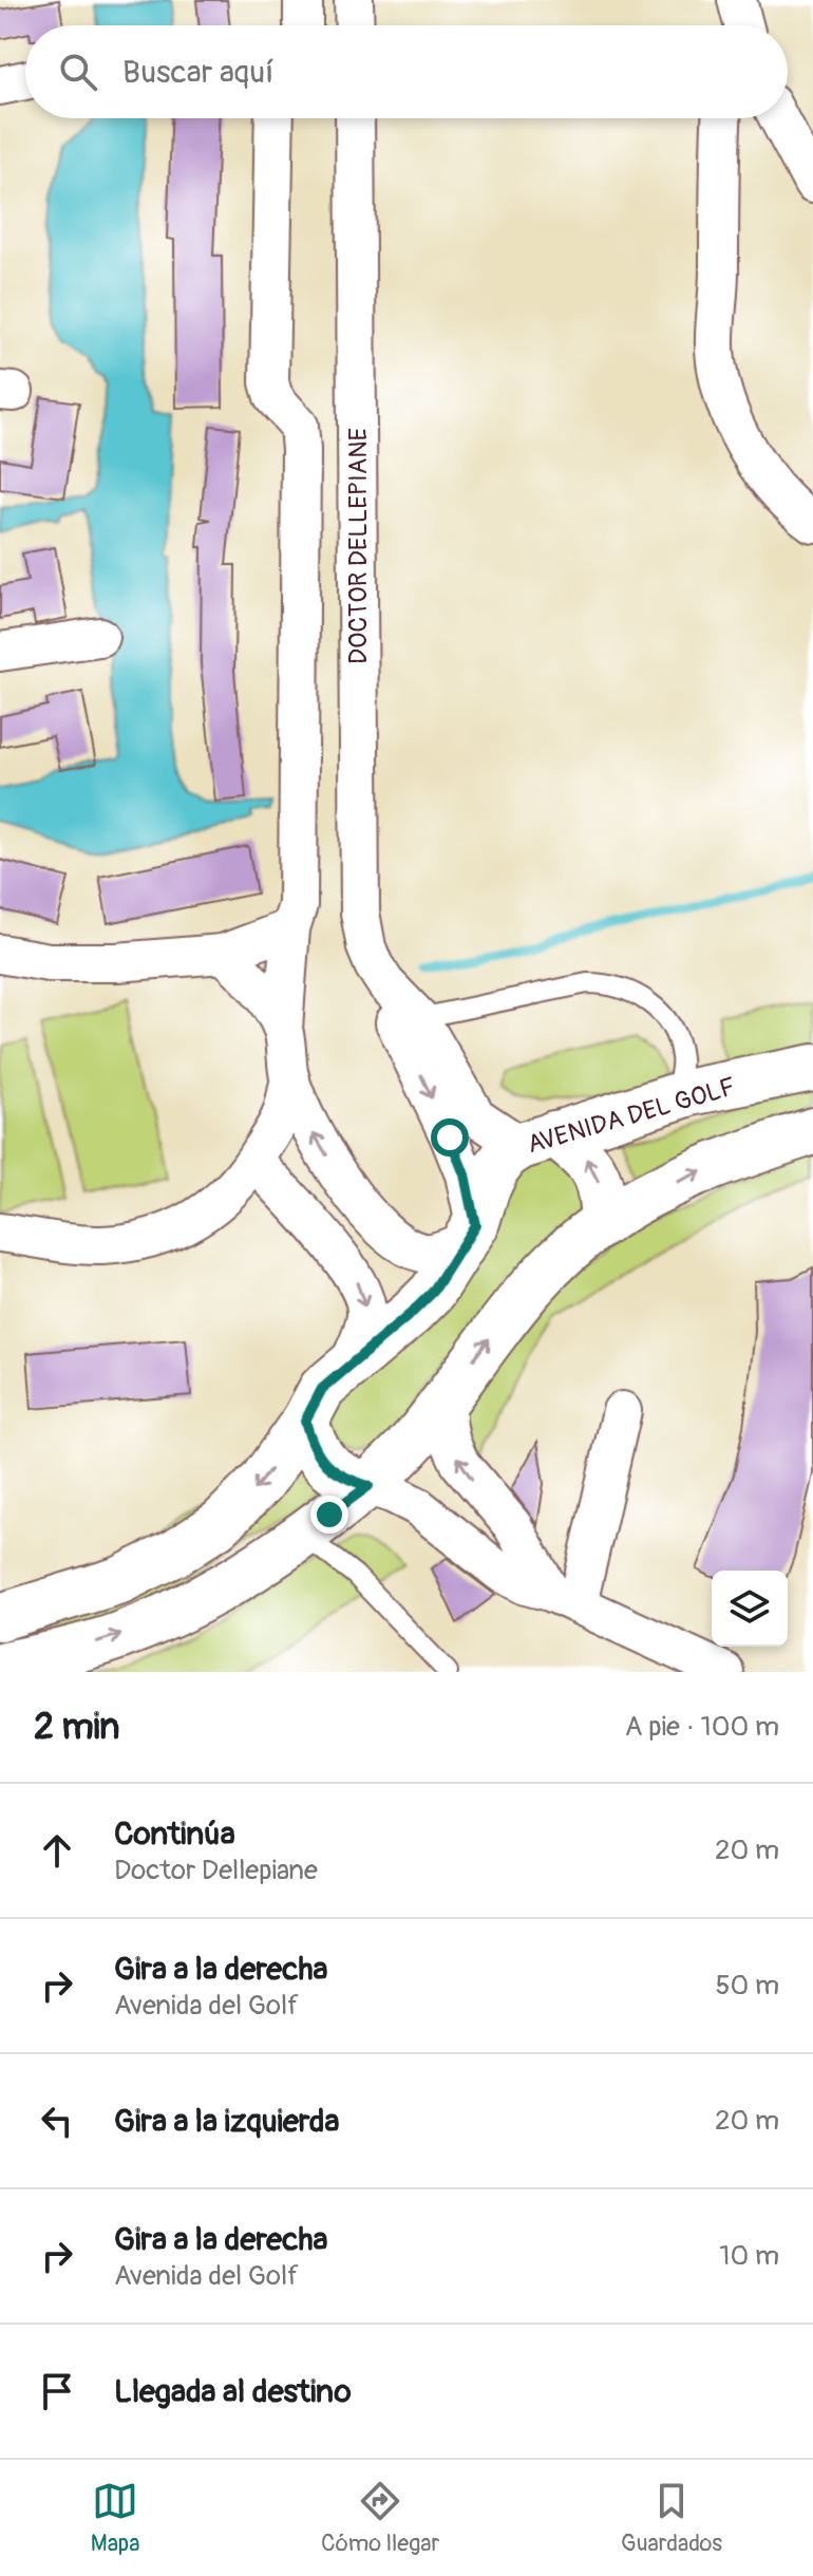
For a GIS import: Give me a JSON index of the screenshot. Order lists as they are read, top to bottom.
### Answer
{
  "streets": {
    "street": ["DOCTOR DELLEPIANE", "AVENIDA DEL GOLF"]
  },
  "crossings": [
    ["DOCTOR DELLEPIANE", "AVENIDA DEL GOLF"]
  ],
  "page": {
    "search": "Buscar aquí",
    "heading": ["2 min", "A pie · 100 m"],
    "list": [
      ["Continúa", "Doctor Dellepiane", "20 m"],
      ["Gira a la derecha", "Avenida del Golf", "50 m"],
      ["Gira a la izquierda", "20 m"],
      ["Gira a la derecha", "Avenida del Golf", "10 m"],
      "Llegada al destino"
    ],
    "nav": ["Mapa", "Cómo llegar", "Guardados"]
  }
}
